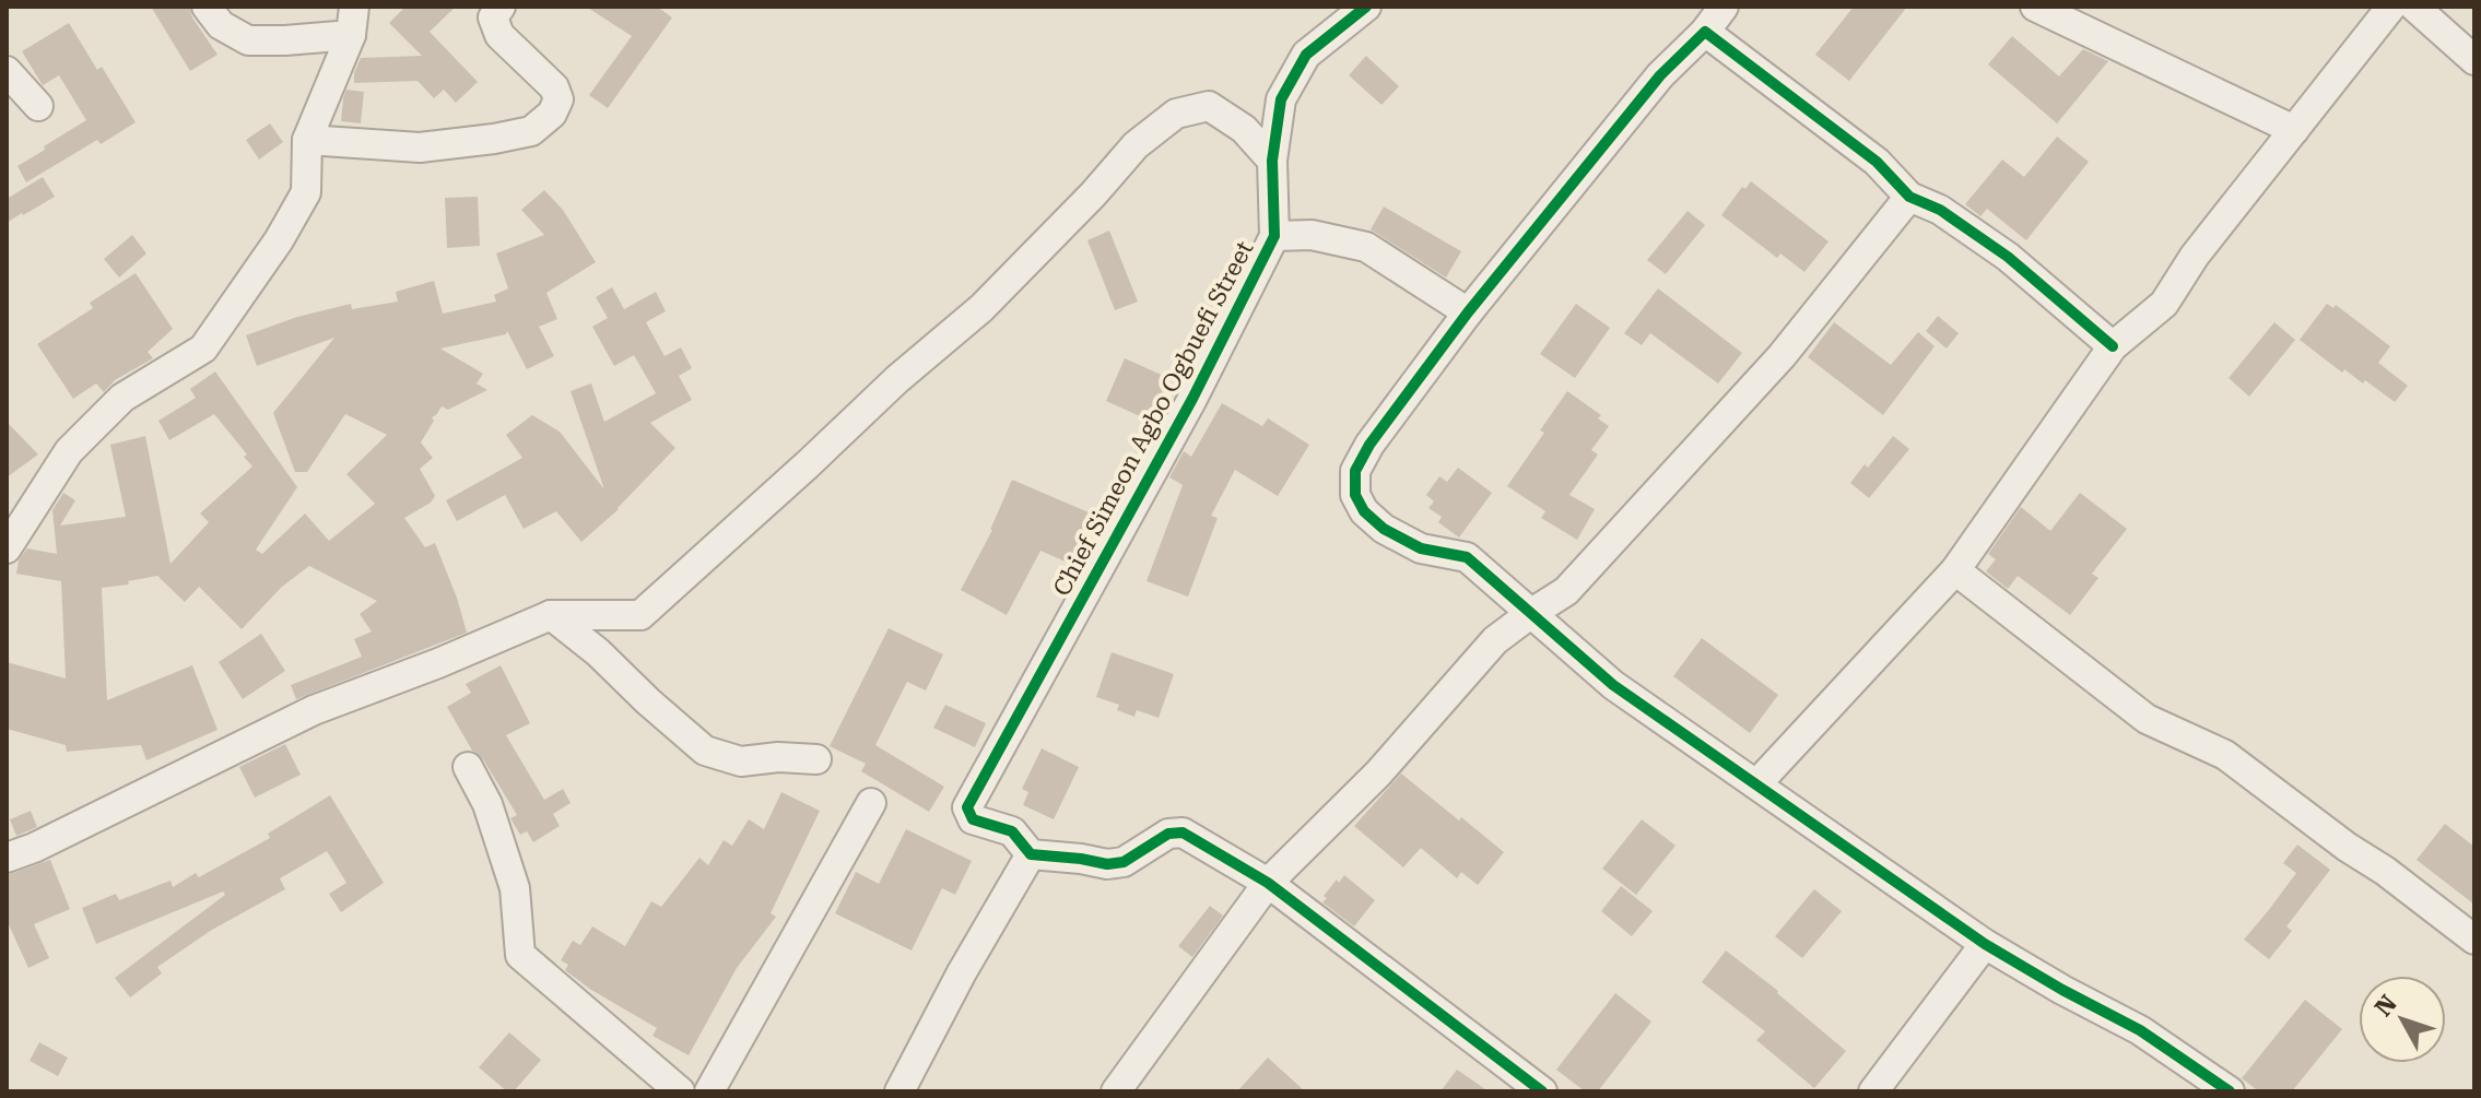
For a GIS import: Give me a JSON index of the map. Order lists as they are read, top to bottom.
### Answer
{
  "streets": {
    "street": ["Chief Simeon Agbo Ogbuefi Street"]
  },
  "north": "top left"
}
